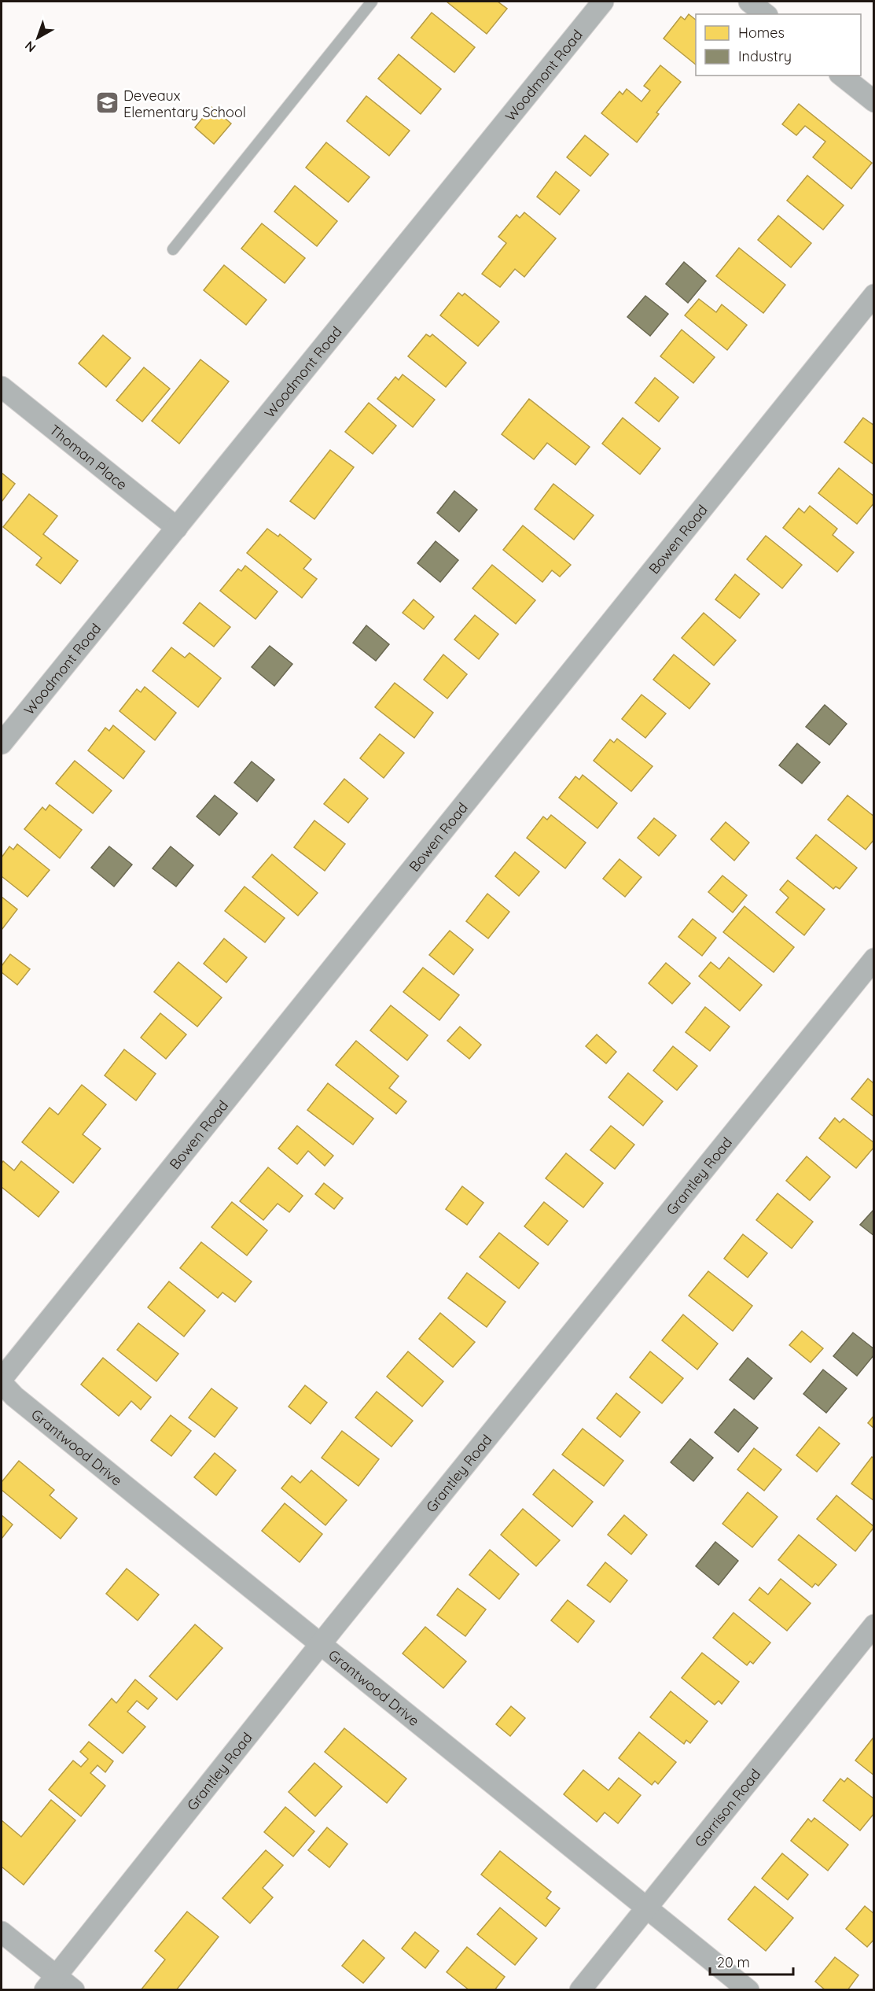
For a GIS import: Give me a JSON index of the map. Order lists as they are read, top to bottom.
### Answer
{
  "streets": {
    "street": [
      "Woodmont Road",
      "Thoman Place",
      "Bowen Road",
      "Grantley Road",
      "Grantwood Drive",
      "Garrison Road"
    ]
  },
  "crossings": [
    ["Woodmont Road", "Thoman Place"],
    ["Grantley Road", "Grantwood Drive"],
    ["Grantwood Drive", "Garrison Road"]
  ],
  "places": {
    "school or university": ["Deveaux Elementary School"]
  },
  "legend": ["Homes", "Industry"],
  "scale_bar": "20 m",
  "north": "bottom left"
}
